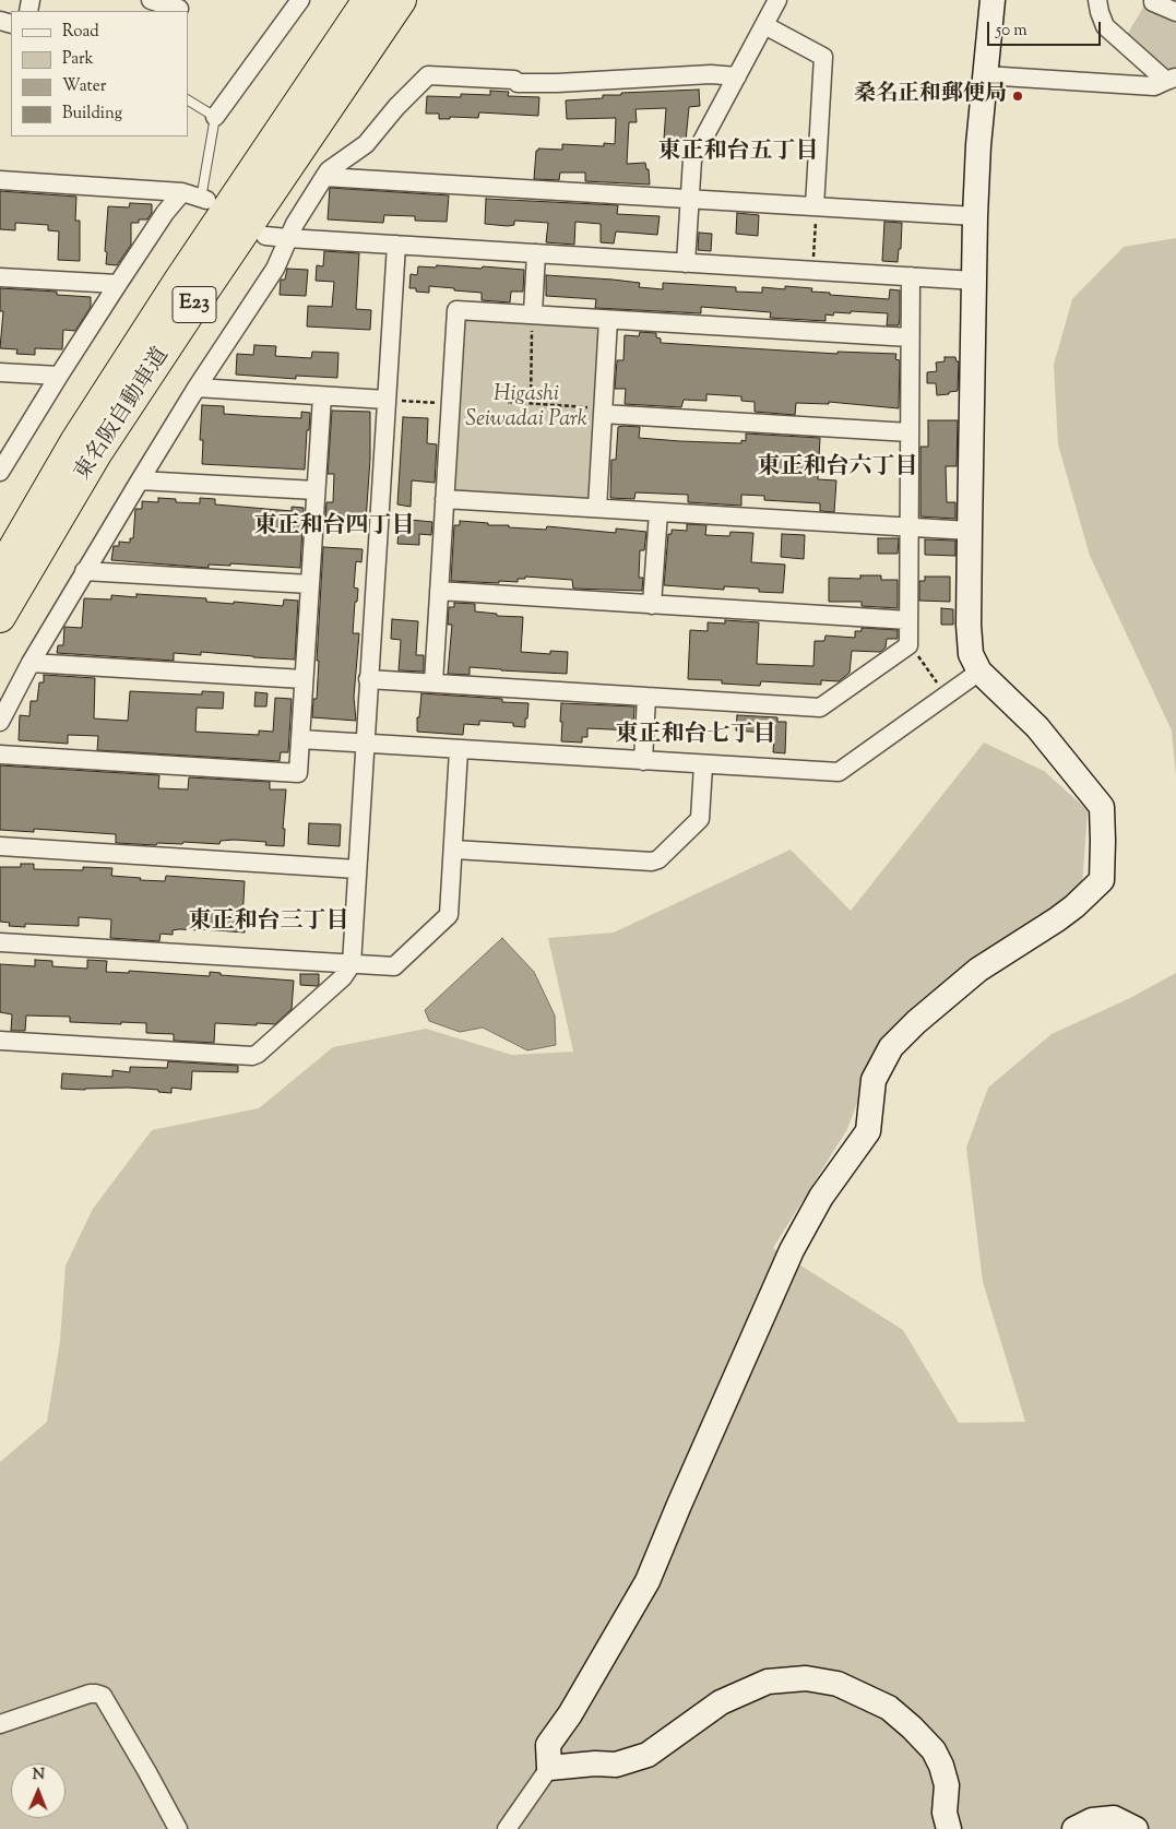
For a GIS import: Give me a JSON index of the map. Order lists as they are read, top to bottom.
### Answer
{
  "streets": {
    "highway": ["E23", "東名阪自動車道"]
  },
  "districts": [
    "東正和台五丁目",
    "東正和台六丁目",
    "東正和台四丁目",
    "東正和台七丁目",
    "東正和台三丁目"
  ],
  "parks": ["Higashi Seiwadai Park"],
  "places": ["桑名正和郵便局"],
  "legend": [
    "Road",
    "Park",
    "Water",
    "Building"
  ],
  "scale_bar": "50 m",
  "north": "top"
}
